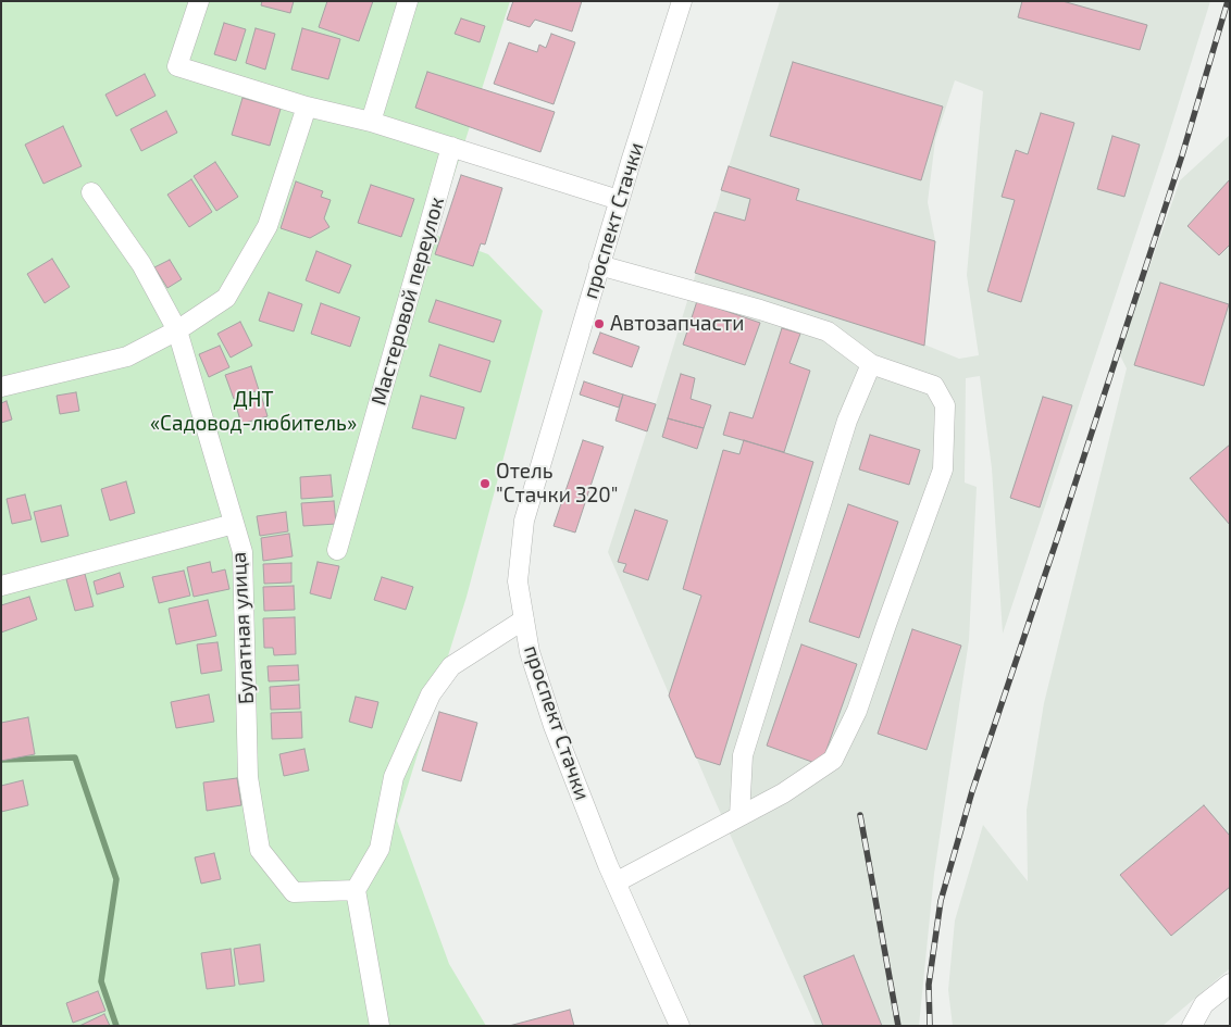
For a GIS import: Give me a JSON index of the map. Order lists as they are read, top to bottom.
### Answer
{
  "streets": {
    "street": ["проспект Стачки", "Мастеровой переулок", "Булатная улица"]
  },
  "parks": ["ДНТ «Садовод-любитель»"],
  "places": ["Автозапчасти", "Отель \"Стачки 320\""]
}
